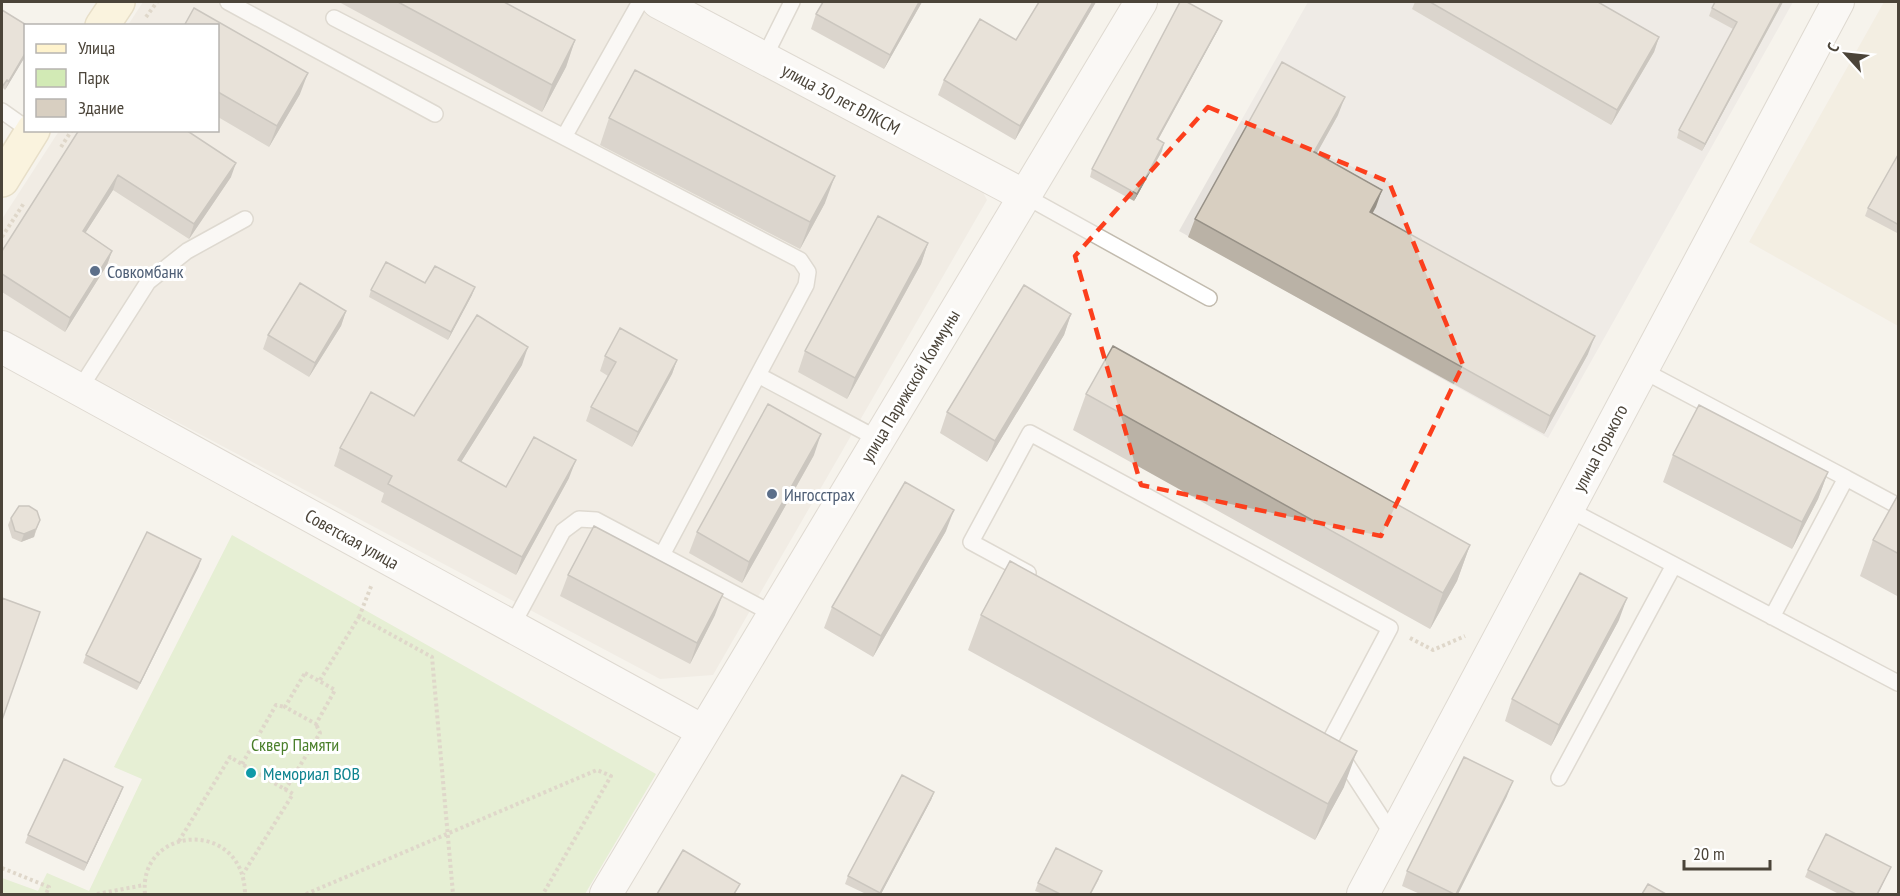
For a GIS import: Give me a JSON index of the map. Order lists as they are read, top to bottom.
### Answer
{
  "streets": {
    "street": [
      "улица 30 лет ВЛКСМ",
      "улица Парижской Коммуны",
      "улица Горького",
      "Советская улица"
    ]
  },
  "crossings": [
    ["улица 30 лет ВЛКСМ", "улица Парижской Коммуны"],
    ["улица Парижской Коммуны", "Советская улица"]
  ],
  "parks": ["Сквер Памяти"],
  "places": ["Совкомбанк", "Ингосстрах", "Мемориал ВОВ"],
  "legend": ["Улица", "Парк", "Здание"],
  "scale_bar": "20 m",
  "north": "top left"
}
